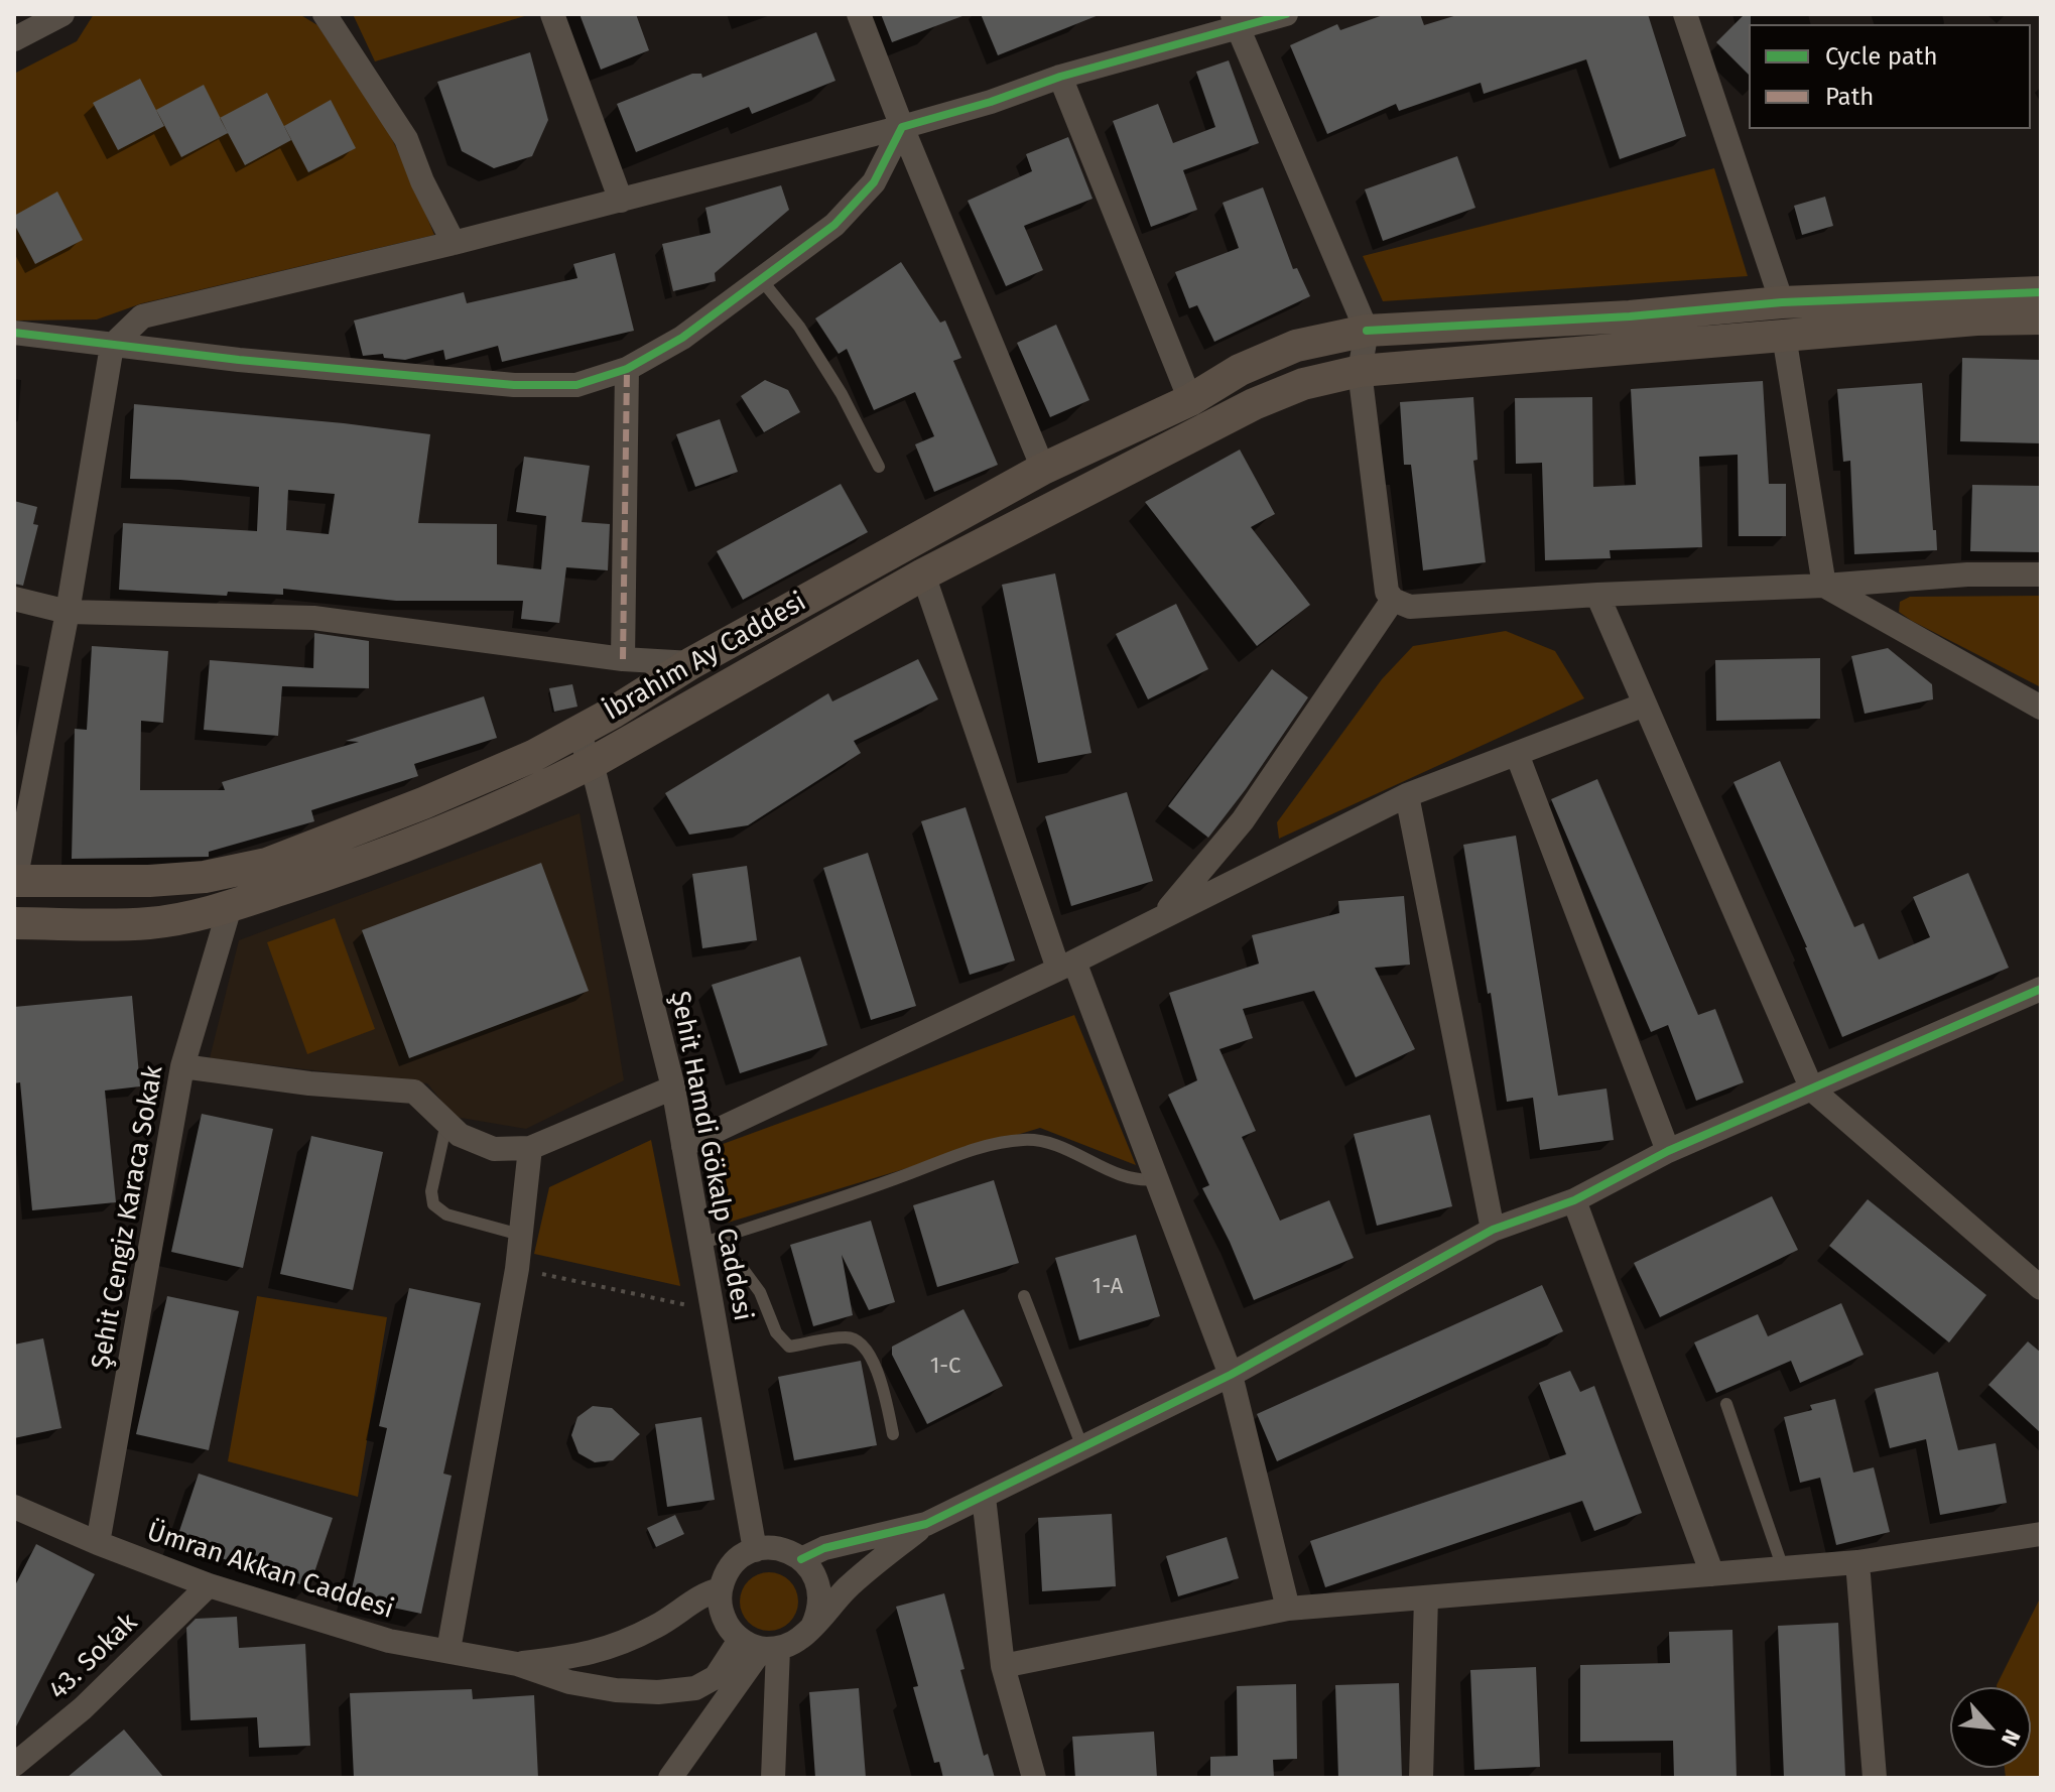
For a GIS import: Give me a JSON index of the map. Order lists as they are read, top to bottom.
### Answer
{
  "streets": {
    "main road": ["İbrahim Ay Caddesi"],
    "street": [
      "Şehit Hamdi Gökalp Caddesi",
      "Şehit Cengiz Karaca Sokak",
      "Ümran Akkan Caddesi",
      "43. Sokak"
    ]
  },
  "crossings": [
    ["İbrahim Ay Caddesi", "Şehit Hamdi Gökalp Caddesi"],
    ["İbrahim Ay Caddesi", "Şehit Cengiz Karaca Sokak"],
    ["Şehit Cengiz Karaca Sokak", "Ümran Akkan Caddesi"],
    ["Ümran Akkan Caddesi", "43. Sokak"]
  ],
  "house_numbers": ["1-A", "1-C"],
  "legend": ["Cycle path", "Path"],
  "north": "bottom right"
}
